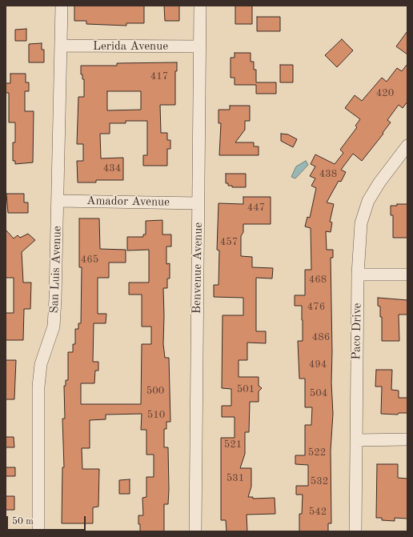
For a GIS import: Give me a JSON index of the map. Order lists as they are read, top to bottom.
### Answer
{
  "streets": {
    "street": [
      "Lerida Avenue",
      "Amador Avenue",
      "Benvenue Avenue",
      "San Luis Avenue",
      "Paco Drive"
    ]
  },
  "crossings": [
    ["Lerida Avenue", "Benvenue Avenue"],
    ["Lerida Avenue", "San Luis Avenue"],
    ["Amador Avenue", "Benvenue Avenue"],
    ["Amador Avenue", "San Luis Avenue"]
  ],
  "house_numbers": [
    "417",
    "420",
    "434",
    "438",
    "447",
    "457",
    "465",
    "468",
    "476",
    "486",
    "494",
    "501",
    "500",
    "504",
    "510",
    "521",
    "522",
    "531",
    "532",
    "542"
  ],
  "scale_bar": "50 m"
}
